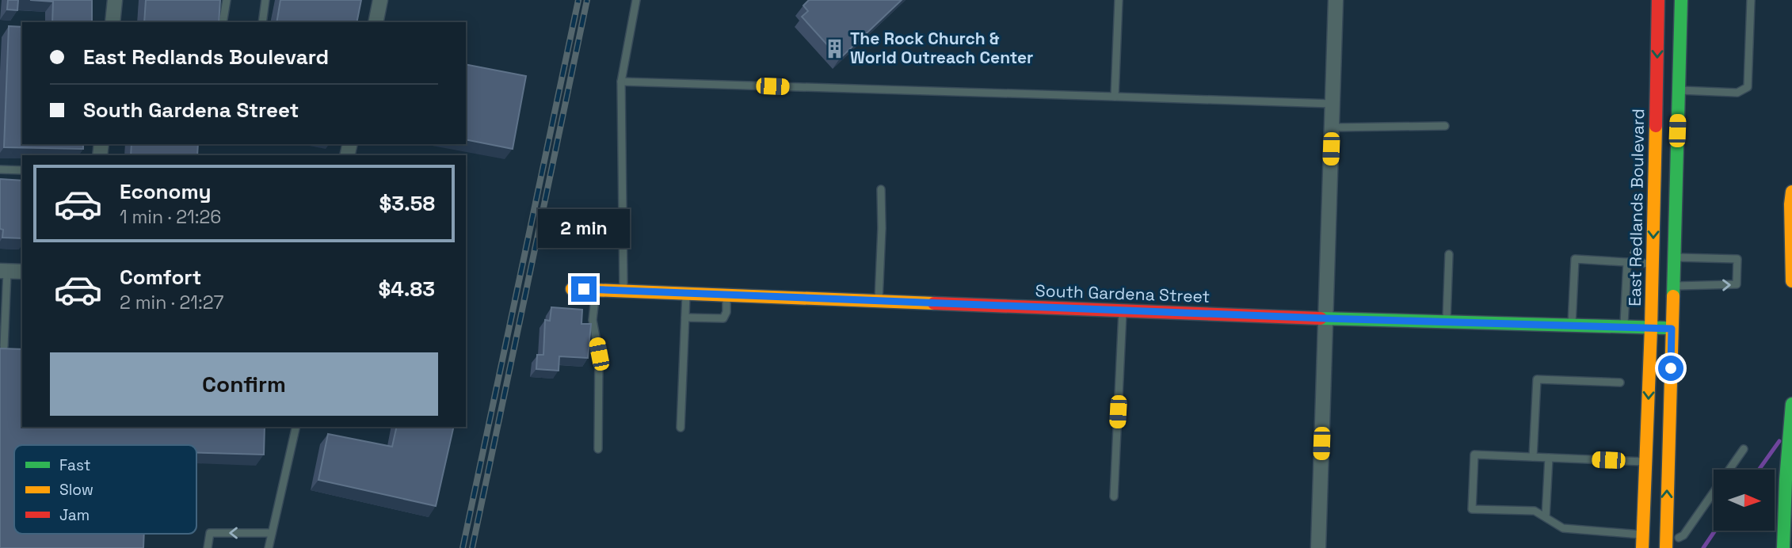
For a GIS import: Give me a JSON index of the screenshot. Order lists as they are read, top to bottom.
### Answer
{
  "streets": {
    "main road": ["East Redlands Boulevard", "South Gardena Street"]
  },
  "crossings": [
    ["East Redlands Boulevard", "South Gardena Street"]
  ],
  "places": {
    "building": ["The Rock Church & World Outreach Center"]
  },
  "legend": ["Fast", "Slow", "Jam"],
  "north": "right",
  "page": {
    "banner": ["East Redlands Boulevard", "South Gardena Street"],
    "list": [
      {
        "name": "Economy",
        "note": "1 min · 21:26",
        "value": "$3.58"
      },
      {
        "name": "Comfort",
        "note": "2 min · 21:27",
        "value": "$4.83"
      }
    ],
    "bubble": "2 min",
    "buttons": "Confirm"
  }
}
